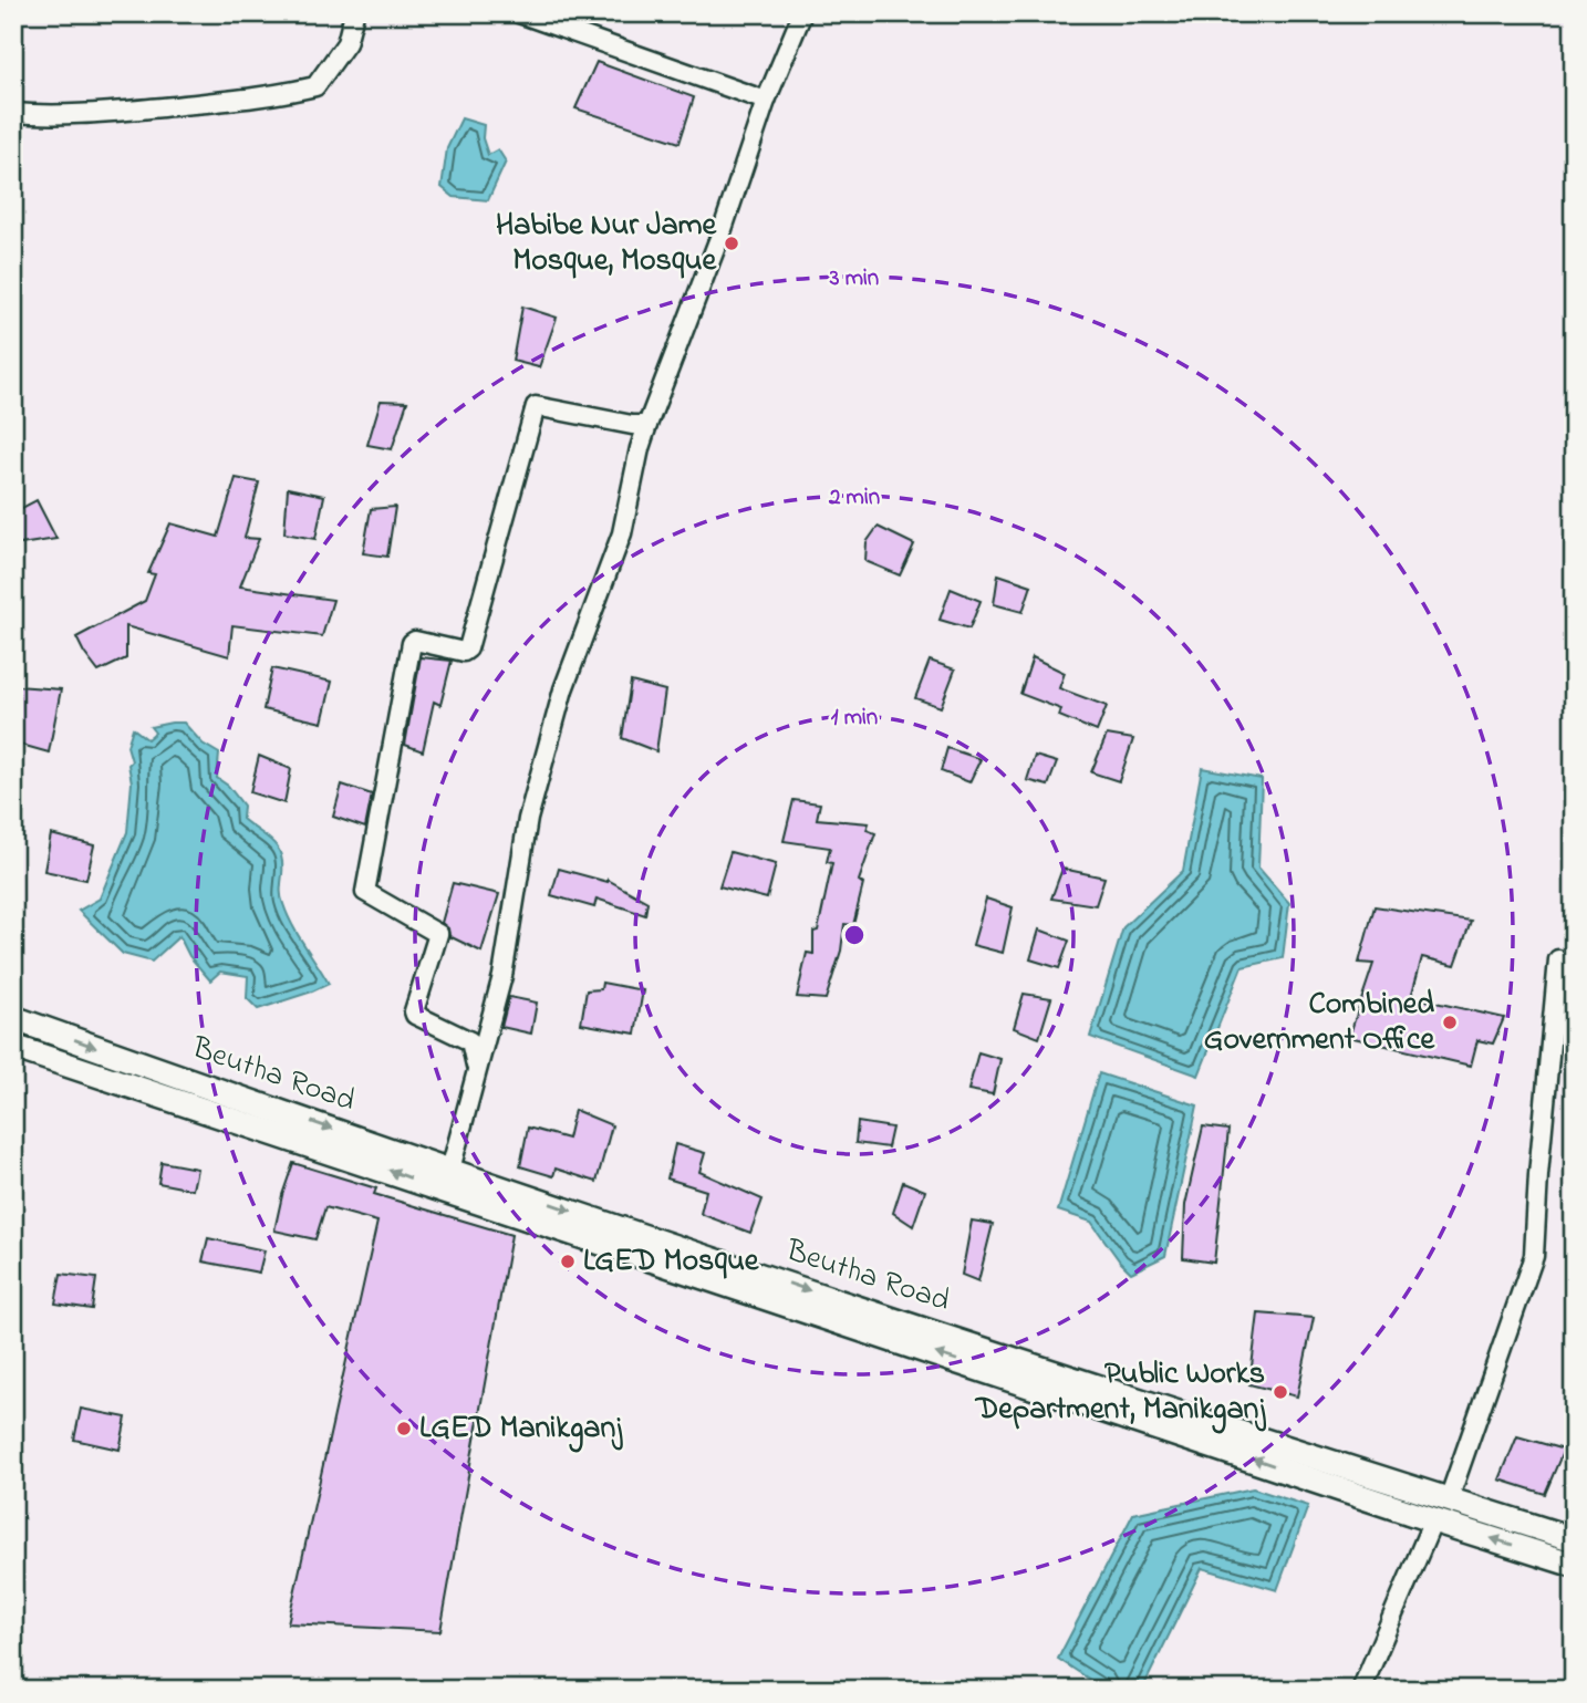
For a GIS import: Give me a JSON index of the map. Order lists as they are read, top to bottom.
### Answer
{
  "streets": {
    "main road": ["Beutha Road"]
  },
  "places": [
    "Habibe Nur Jame Mosque, Mosque",
    "Combined Government Office",
    "LGED Mosque",
    "Public Works Department, Manikganj",
    "LGED Manikganj"
  ],
  "rings": ["3 min", "2 min", "1 min"]
}
